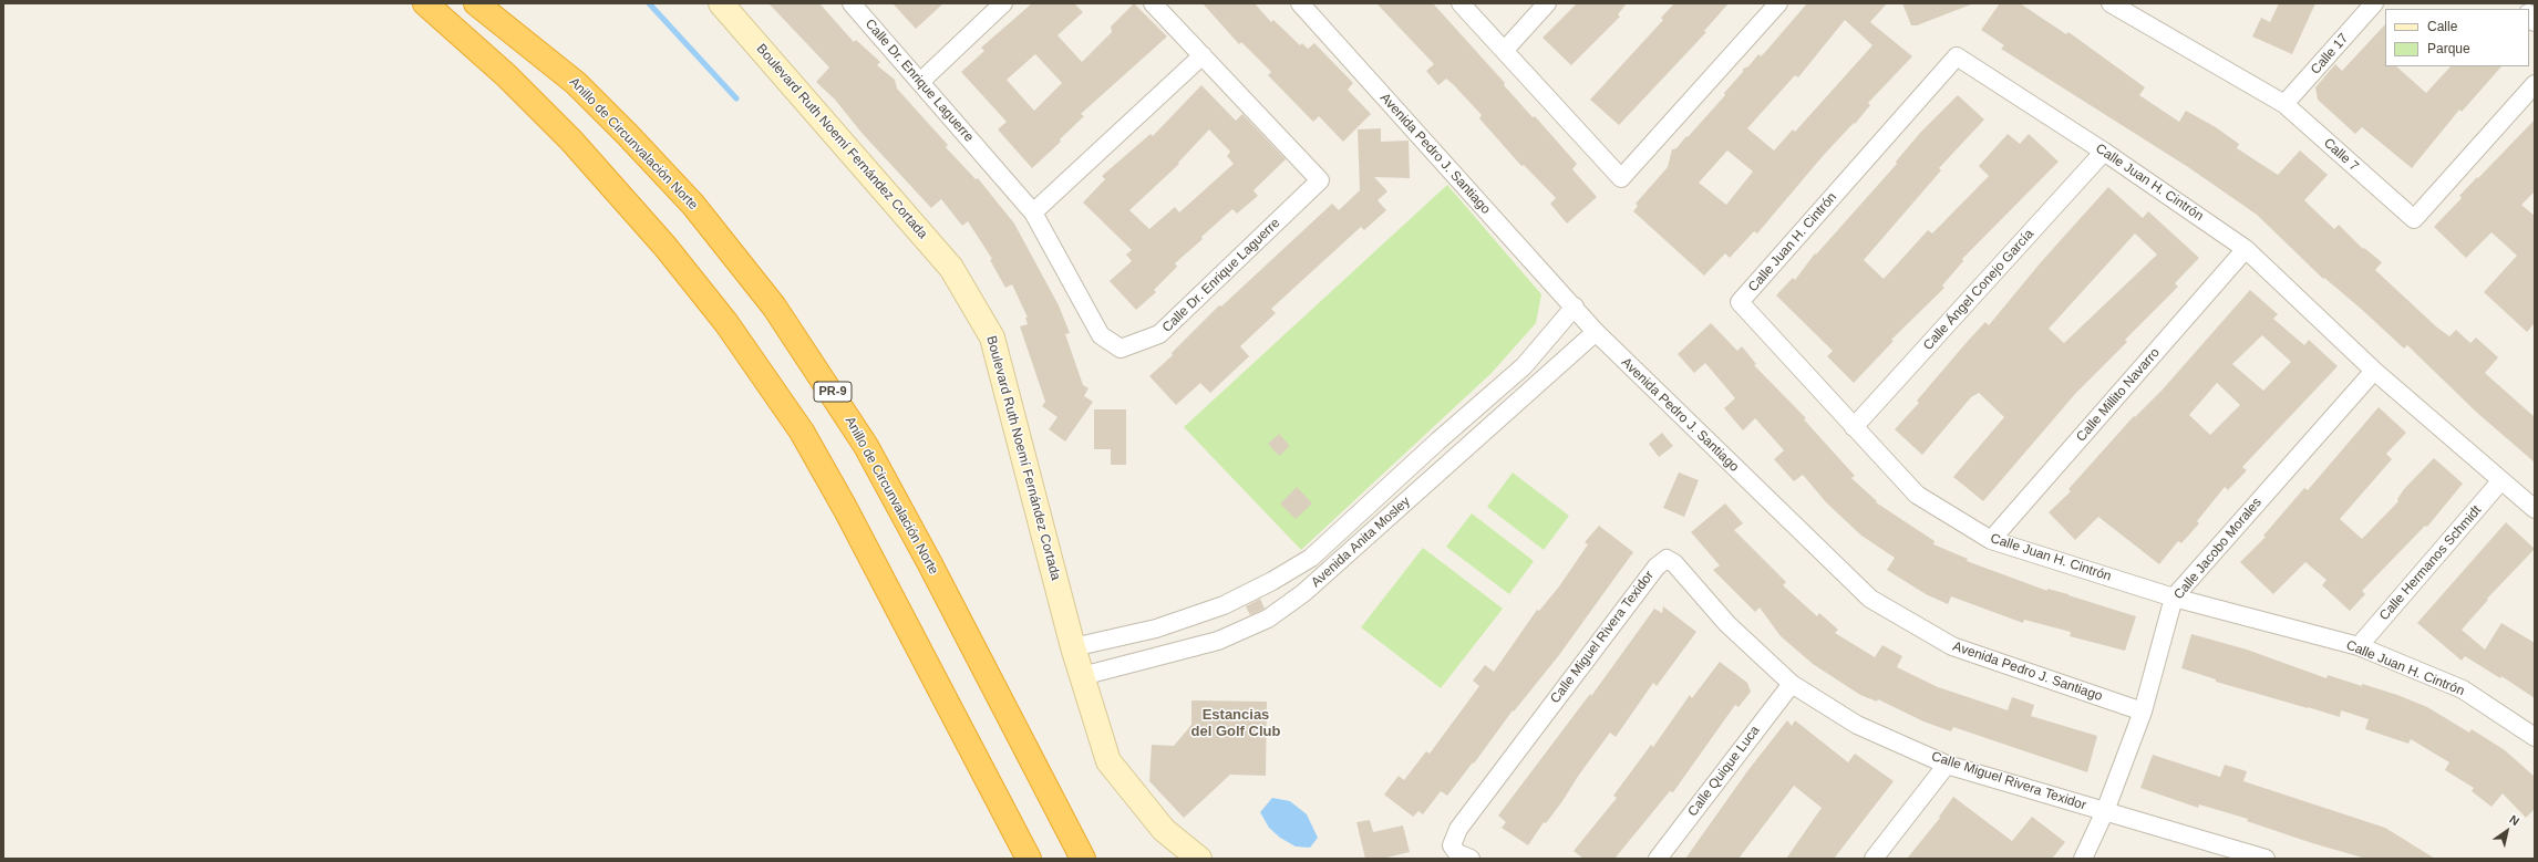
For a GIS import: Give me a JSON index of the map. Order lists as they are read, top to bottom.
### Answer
{
  "streets": {
    "highway": ["Anillo de Circunvalación Norte", "PR-9"],
    "street": [
      "Calle 17",
      "Calle Dr. Enrique Laguerre",
      "Boulevard Ruth Noemí Fernández Cortada",
      "Avenida Pedro J. Santiago",
      "Calle 7",
      "Calle Juan H. Cintrón",
      "Calle Ángel Conejo García",
      "Calle Millito Navarro",
      "Avenida Anita Mosley",
      "Calle Jacobo Morales",
      "Calle Hermanos Schmidt",
      "Calle Miguel Rivera Texidor",
      "Calle Quique Luca"
    ]
  },
  "crossings": [
    ["Calle 17", "Calle 7"],
    ["Boulevard Ruth Noemí Fernández Cortada", "Avenida Anita Mosley"],
    ["Avenida Pedro J. Santiago", "Avenida Anita Mosley"],
    ["Avenida Pedro J. Santiago", "Calle Jacobo Morales"],
    ["Calle Juan H. Cintrón", "Calle Ángel Conejo García"],
    ["Calle Juan H. Cintrón", "Calle Millito Navarro"],
    ["Calle Juan H. Cintrón", "Calle Jacobo Morales"],
    ["Calle Juan H. Cintrón", "Calle Hermanos Schmidt"],
    ["Calle Jacobo Morales", "Calle Miguel Rivera Texidor"],
    ["Calle Miguel Rivera Texidor", "Calle Quique Luca"]
  ],
  "districts": ["Estancias del Golf Club"],
  "legend": ["Calle", "Parque"],
  "north": "top right"
}
